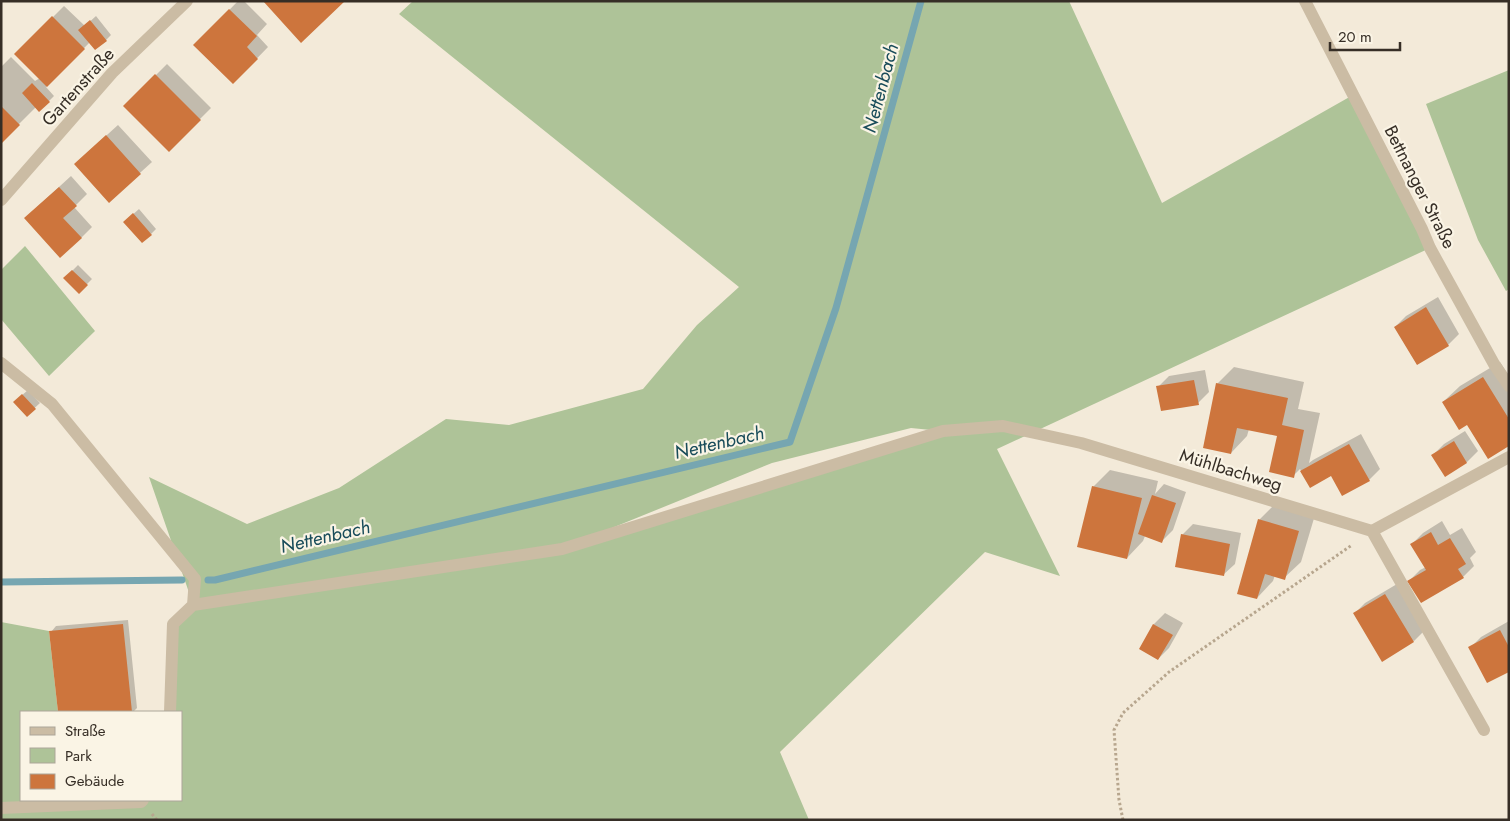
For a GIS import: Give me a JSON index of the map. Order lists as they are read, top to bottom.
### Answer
{
  "streets": {
    "street": ["Gartenstraße", "Bettnanger Straße", "Mühlbachweg"]
  },
  "water": ["Nettenbach"],
  "legend": ["Straße", "Park", "Gebäude"],
  "scale_bar": "20 m"
}
